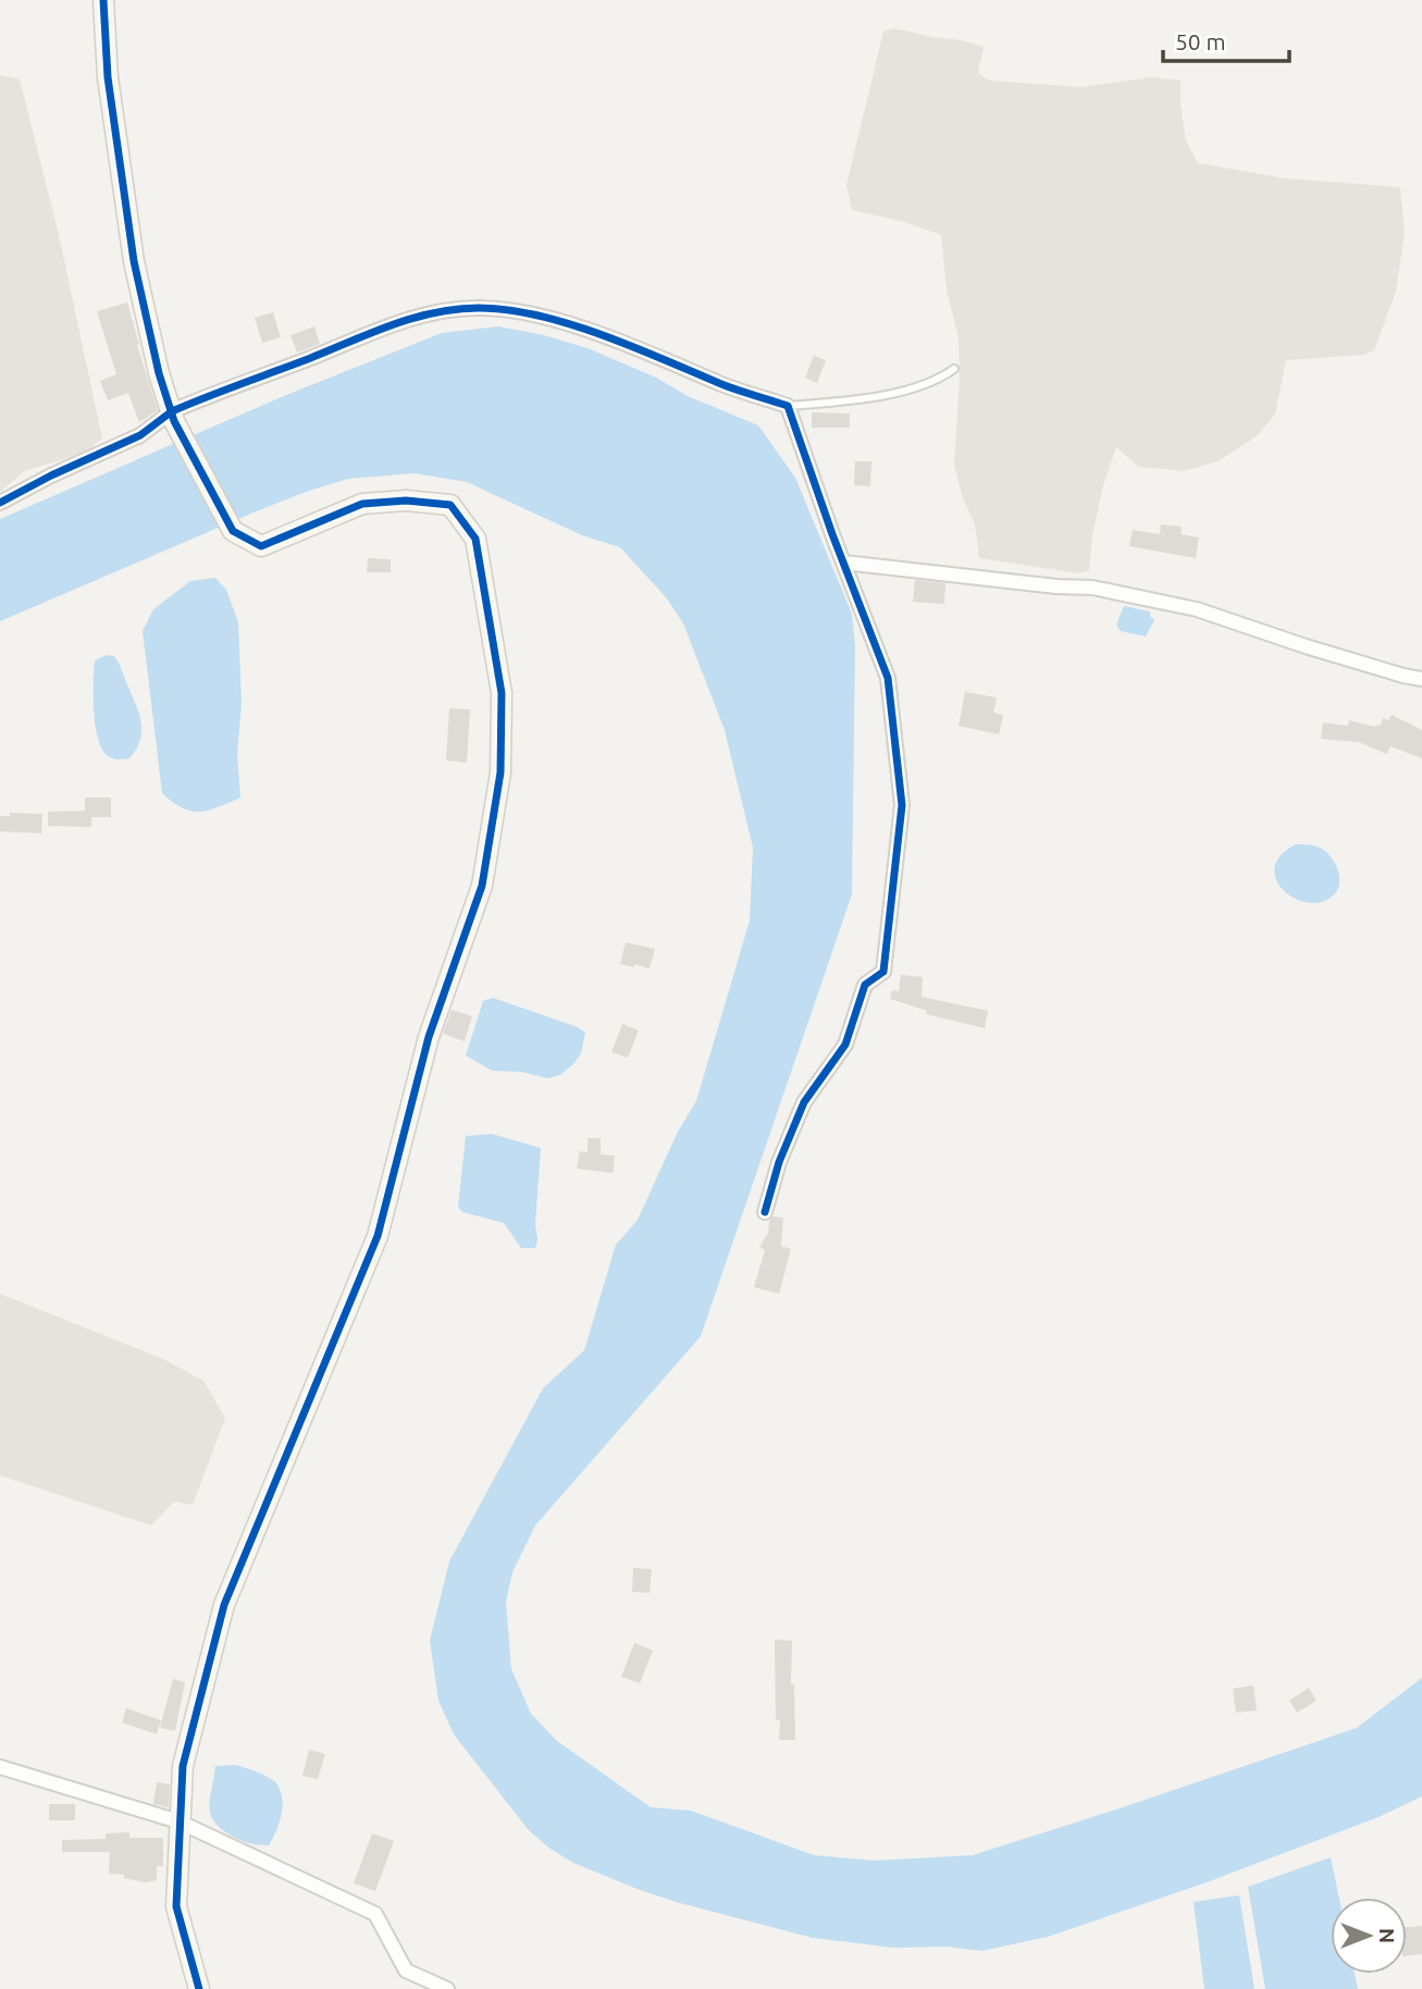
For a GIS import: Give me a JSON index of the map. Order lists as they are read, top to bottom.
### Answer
{
  "scale_bar": "50 m",
  "north": "right"
}
